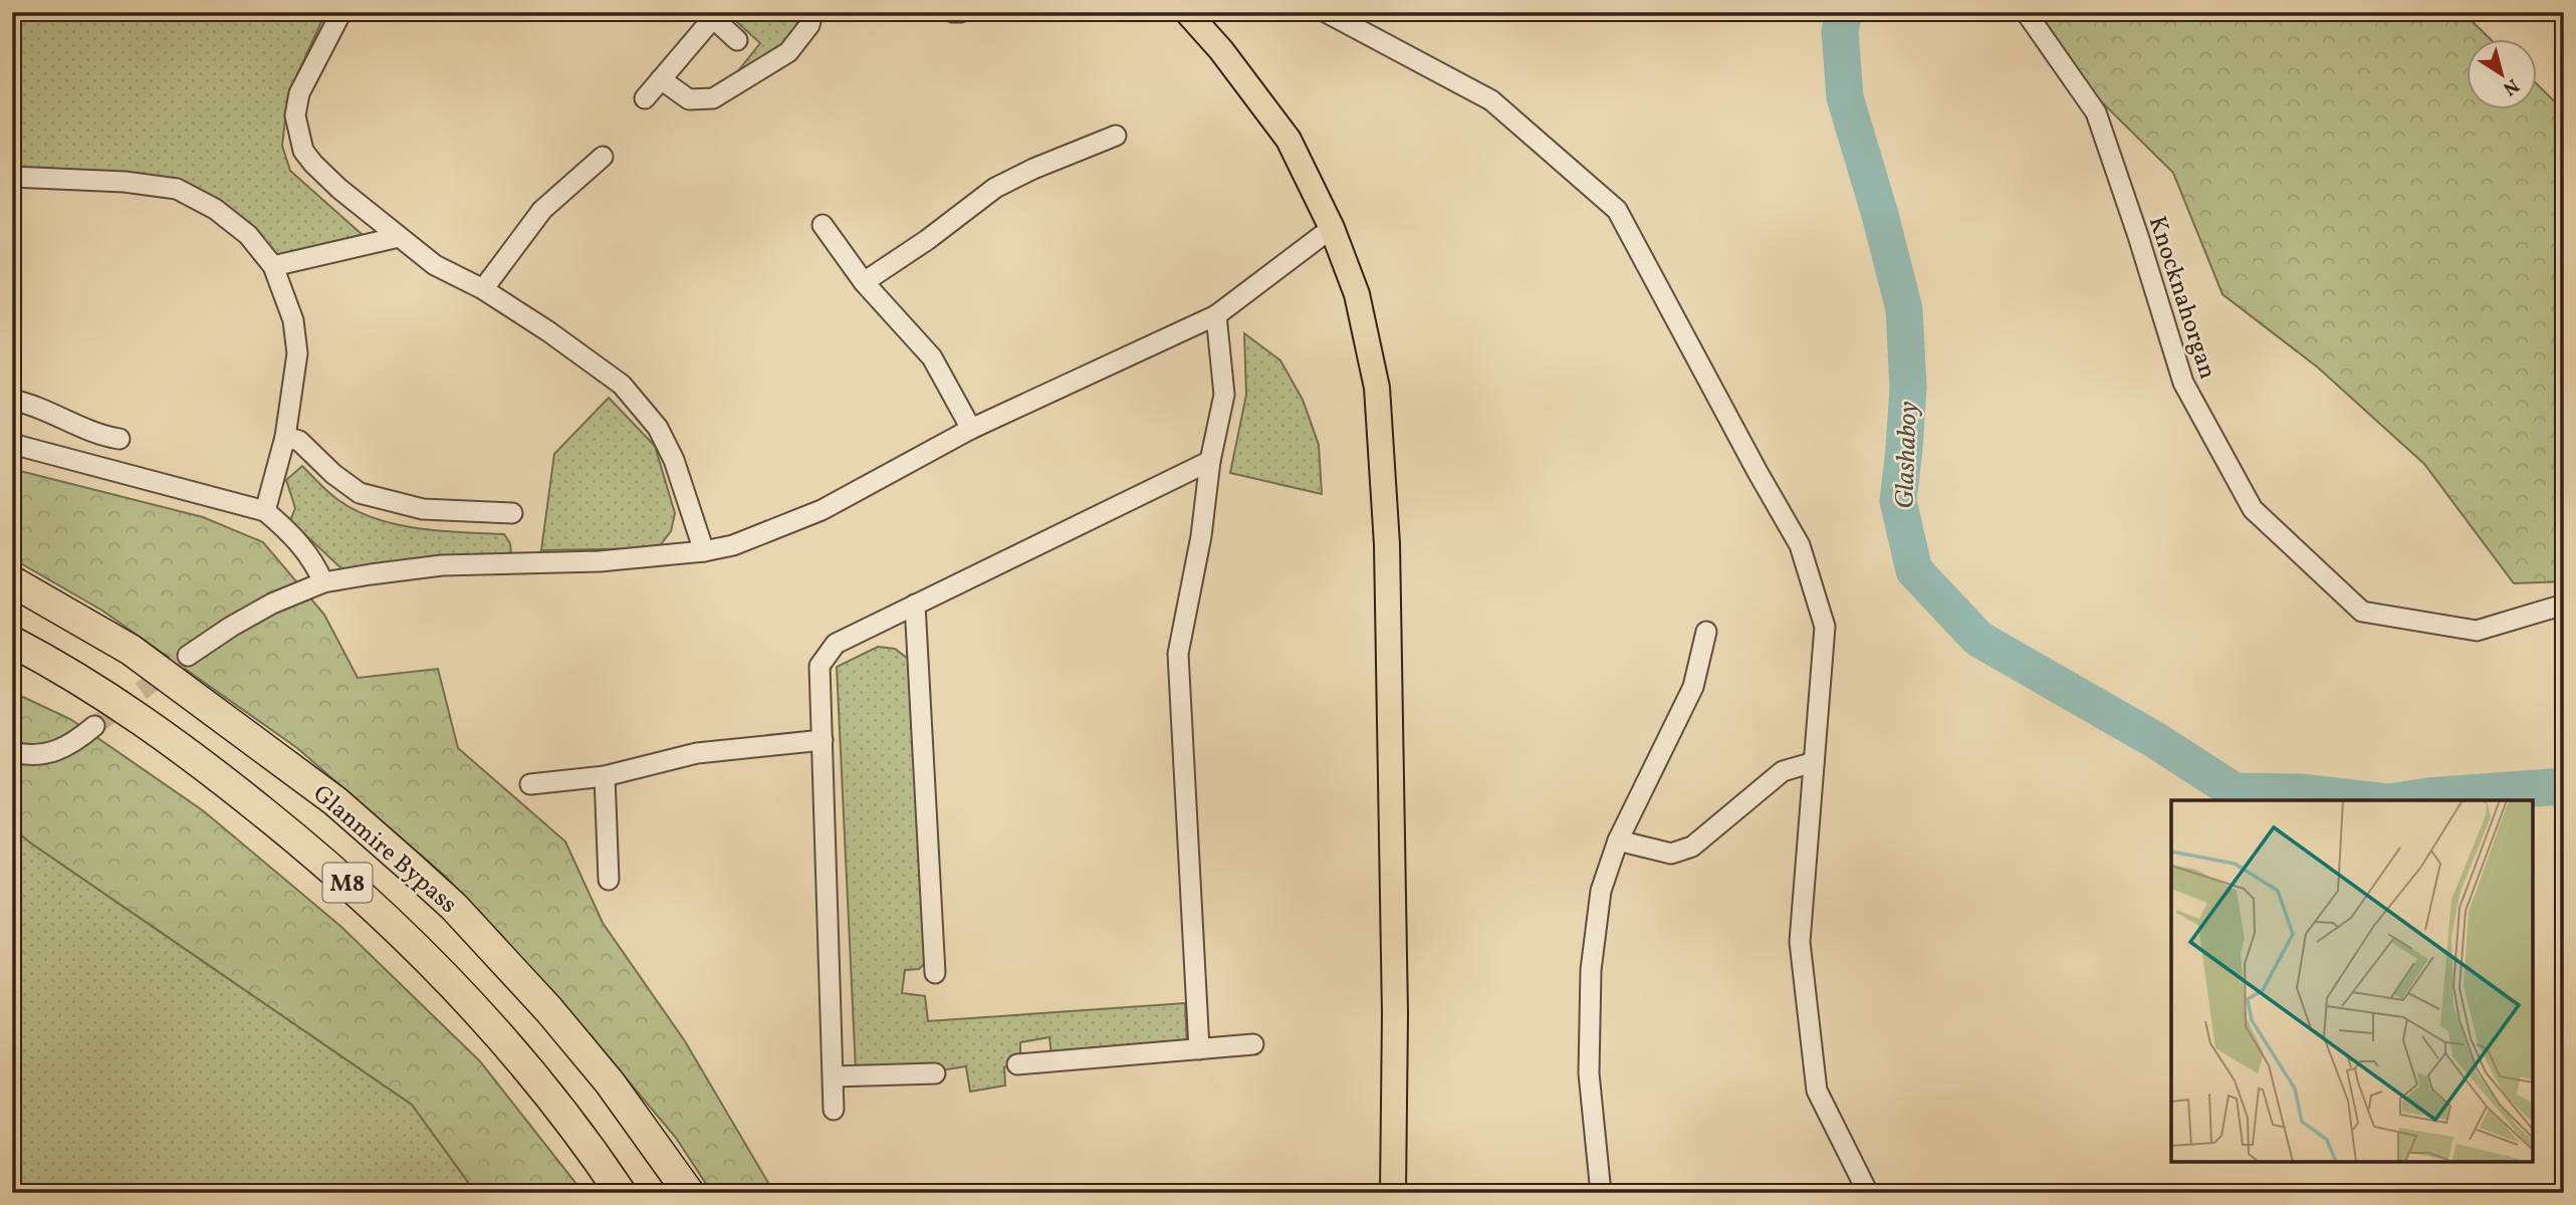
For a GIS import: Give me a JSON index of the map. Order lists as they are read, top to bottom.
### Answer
{
  "streets": {
    "highway": ["Glanmire Bypass", "M8"],
    "street": ["Knocknahorgan"]
  },
  "water": ["Glashaboy"],
  "north": "bottom right"
}
